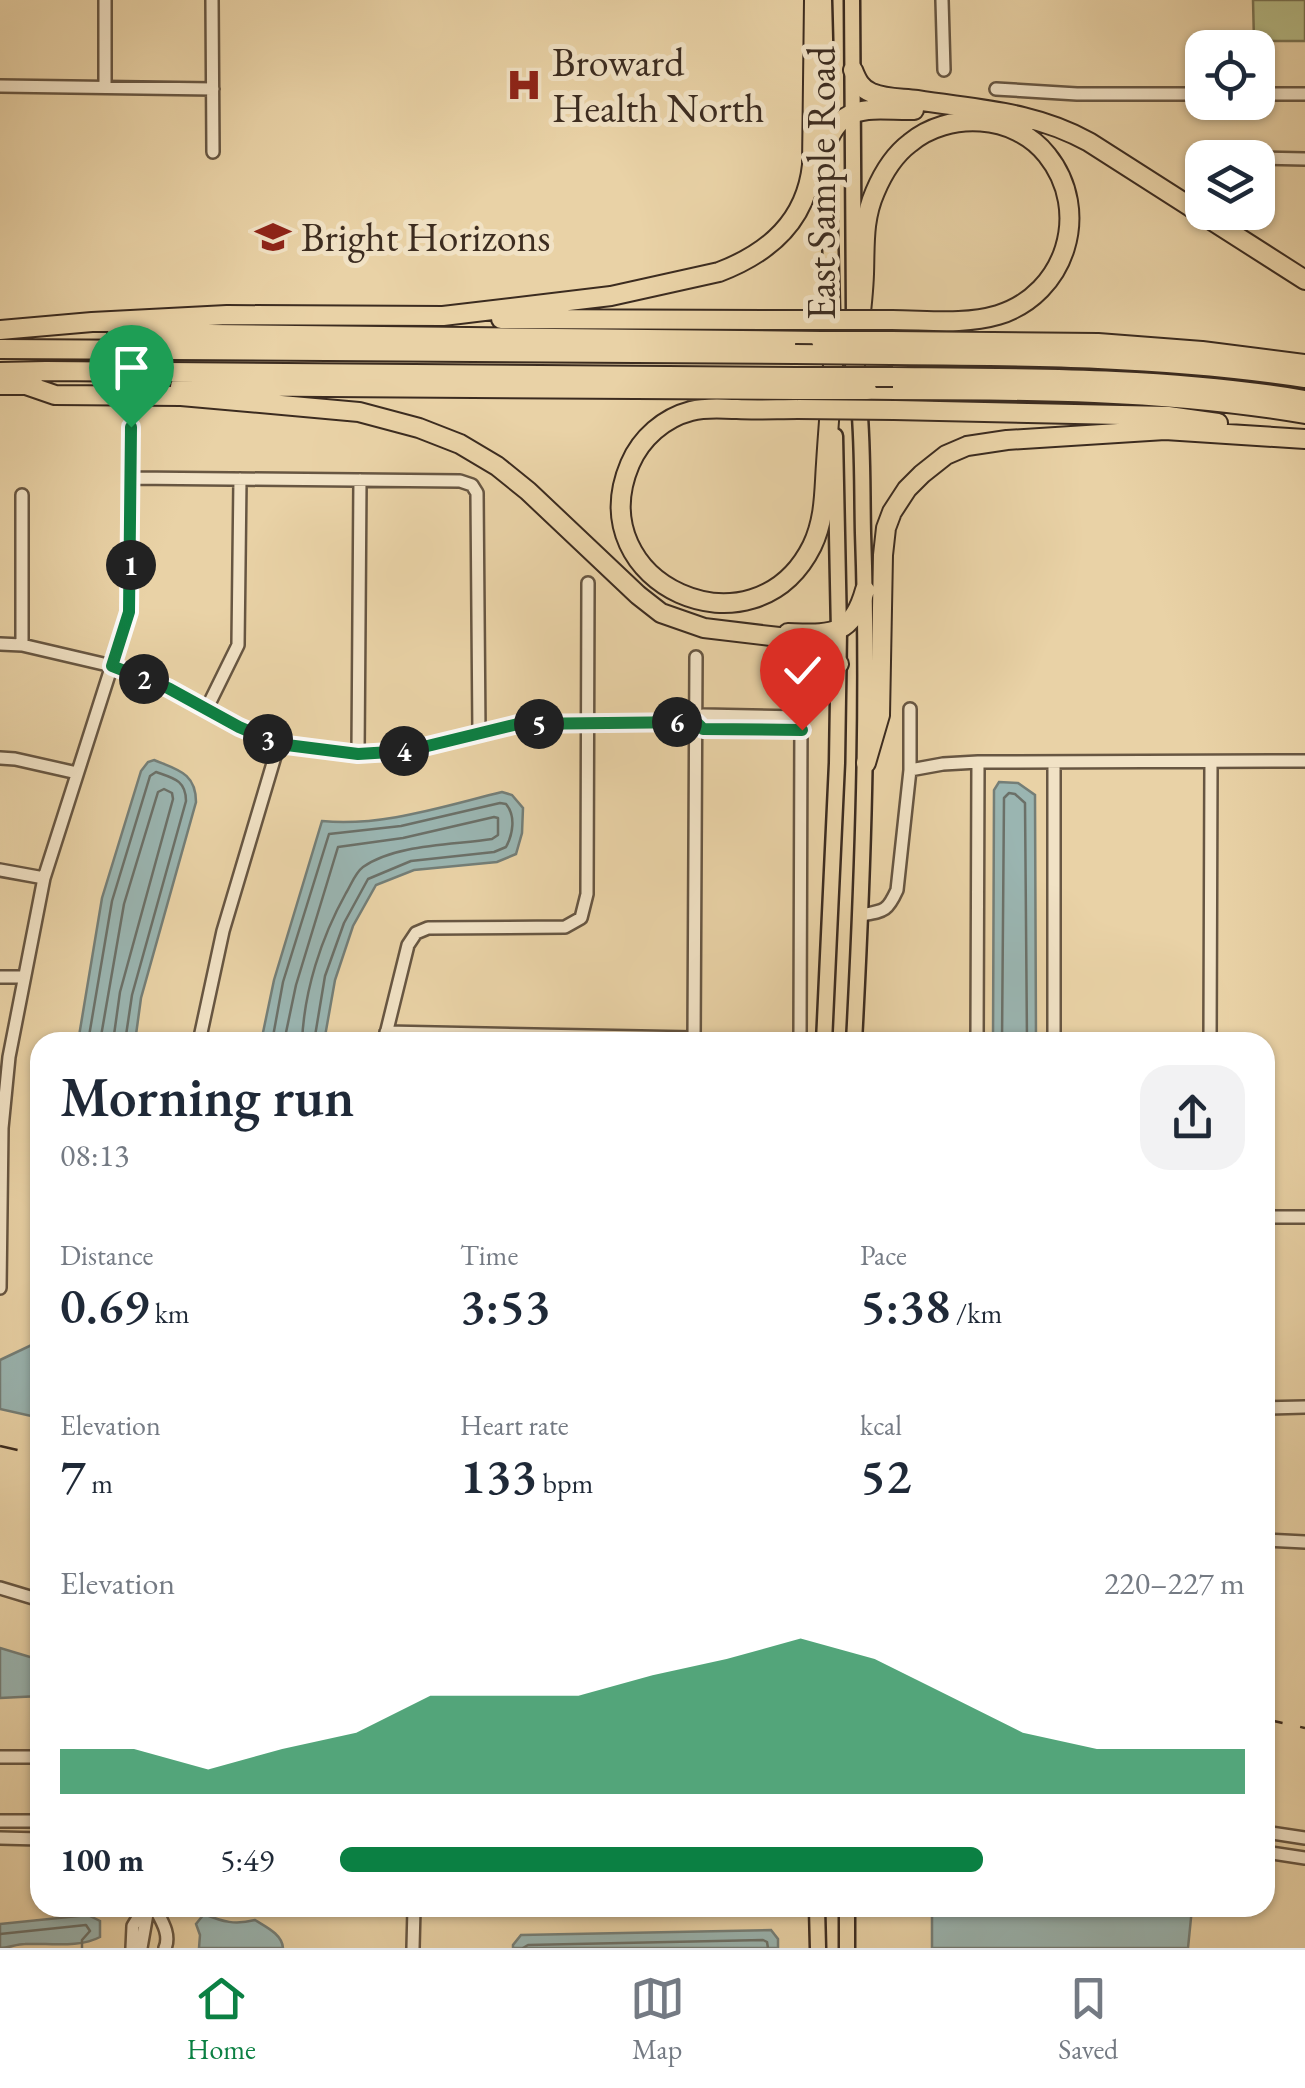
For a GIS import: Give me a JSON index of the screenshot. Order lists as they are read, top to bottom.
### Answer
{
  "streets": {
    "main road": ["East Sample Road"]
  },
  "places": {
    "hospital": ["Broward Health North"],
    "school or university": ["Bright Horizons"]
  },
  "page": {
    "pins": [
      "1",
      "2",
      "6",
      "5",
      "3",
      "4"
    ],
    "heading": ["Morning run", "08:13"],
    "stats": [
      ["Distance", "0.69 km"],
      ["Time", "3:53"],
      ["Pace", "5:38 /km"],
      ["Elevation", "7 m"],
      ["Heart rate", "133 bpm"],
      ["kcal", "52"]
    ],
    "chart": ["Elevation", "220–227 m"],
    "list": [
      {
        "name": "100 m",
        "note": "5:49"
      }
    ],
    "tabs": ["Home", "Map", "Saved"]
  }
}
